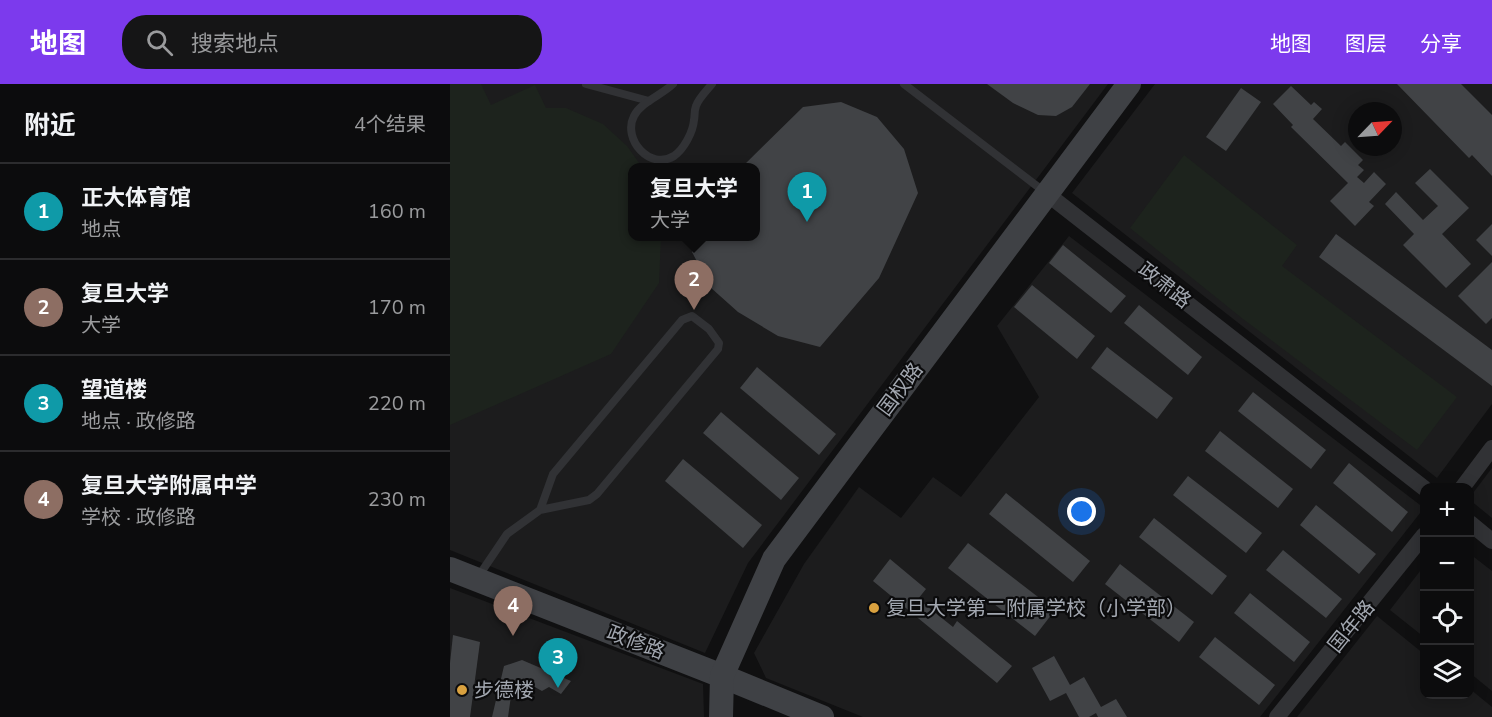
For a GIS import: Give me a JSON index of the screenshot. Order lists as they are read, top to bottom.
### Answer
{
  "streets": {
    "street": [
      "政肃路",
      "国权路",
      "国年路",
      "政修路"
    ]
  },
  "crossings": [
    ["政肃路", "国权路"],
    ["国权路", "政修路"]
  ],
  "places": ["复旦大学第二附属学校（小学部）", "步德楼"],
  "north": "top right",
  "page": {
    "header": "地图",
    "search": "搜索地点",
    "nav": ["地图", "图层", "分享"],
    "heading": ["附近", "4个结果"],
    "list": [
      {
        "mark": "1",
        "name": "正大体育馆",
        "note": "地点",
        "value": "160 m"
      },
      {
        "mark": "2",
        "name": "复旦大学",
        "note": "大学",
        "value": "170 m"
      },
      {
        "mark": "3",
        "name": "望道楼",
        "note": "地点 · 政修路",
        "value": "220 m"
      },
      {
        "mark": "4",
        "name": "复旦大学附属中学",
        "note": "学校 · 政修路",
        "value": "230 m"
      }
    ],
    "popup": ["复旦大学", "大学"],
    "pins": [
      "1",
      "2",
      "4",
      "3"
    ],
    "map_buttons": ["+", "−"]
  }
}
